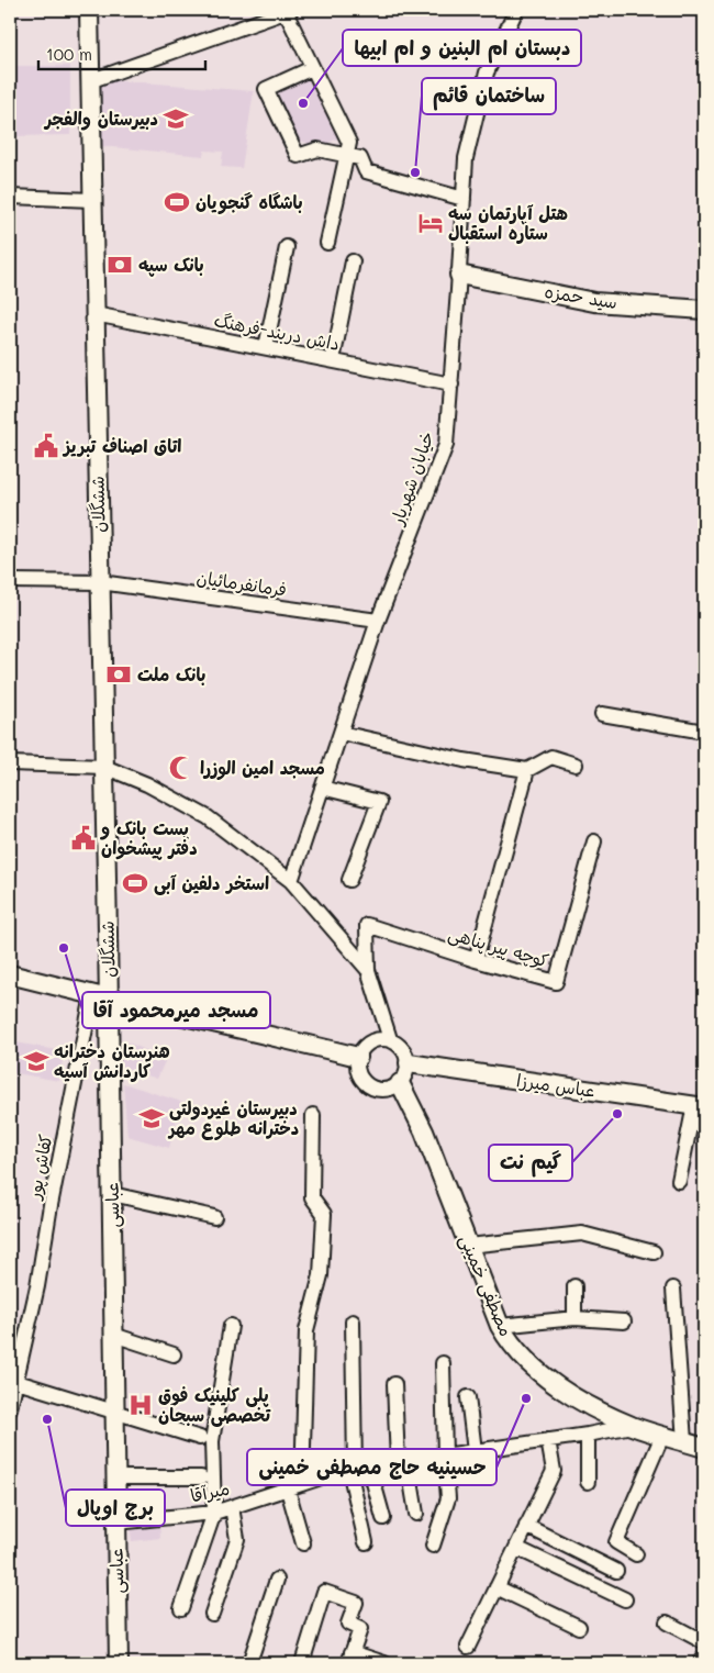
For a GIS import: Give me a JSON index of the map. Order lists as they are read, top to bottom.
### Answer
{
  "streets": {
    "main road": [
      "سید حمزه",
      "ششگلان",
      "عباس میرزا",
      "عباسى",
      "مصطفی خمینی",
      "عباسی"
    ],
    "street": [
      "داش دربند-فرهنگ",
      "خیابان شهریار",
      "فرمانفرمائیان",
      "کوچه پیر پناهی",
      "کفاش پور",
      "میرآقا"
    ]
  },
  "crossings": [
    ["سید حمزه", "خیابان شهریار"],
    ["داش دربند-فرهنگ", "خیابان شهریار"],
    ["داش دربند-فرهنگ", "ششگلان"],
    ["خیابان شهریار", "فرمانفرمائیان"],
    ["ششگلان", "فرمانفرمائیان"],
    ["ششگلان", "کفاش پور"],
    ["ششگلان", "عباسى"],
    ["عباس میرزا", "مصطفی خمینی"],
    ["کفاش پور", "عباسى"],
    ["عباسى", "عباسی"],
    ["مصطفی خمینی", "میرآقا"],
    ["میرآقا", "عباسی"]
  ],
  "places": {
    "other": [
      "دبستان ام البنین و ام ابیها",
      "ساختمان قائم",
      "مسجد میرمحمود آقا",
      "گیم نت",
      "حسینیه حاج مصطفی خمینی",
      "برج اوپال"
    ],
    "school or university": ["دبیرستان والفجر", "هنرستان دخترانه کاردانش آسیه", "دبیرستان غیردولتی دخترانه طلوع مهر"],
    "sports": ["باشگاه گنجویان", "استخر دلفین آبی"],
    "hotel": ["هتل آپارتمان سه ستاره استقبال"],
    "bank": ["بانک سپه", "بانک ملت"],
    "public building": ["اتاق اصناف تبریز", "پست بانک و دفتر پیشخوان"],
    "mosque": ["مسجد امین الوزرا"],
    "hospital": ["پلی کلینیک فوق تخصصی سبحان"]
  },
  "scale_bar": "100 m"
}
